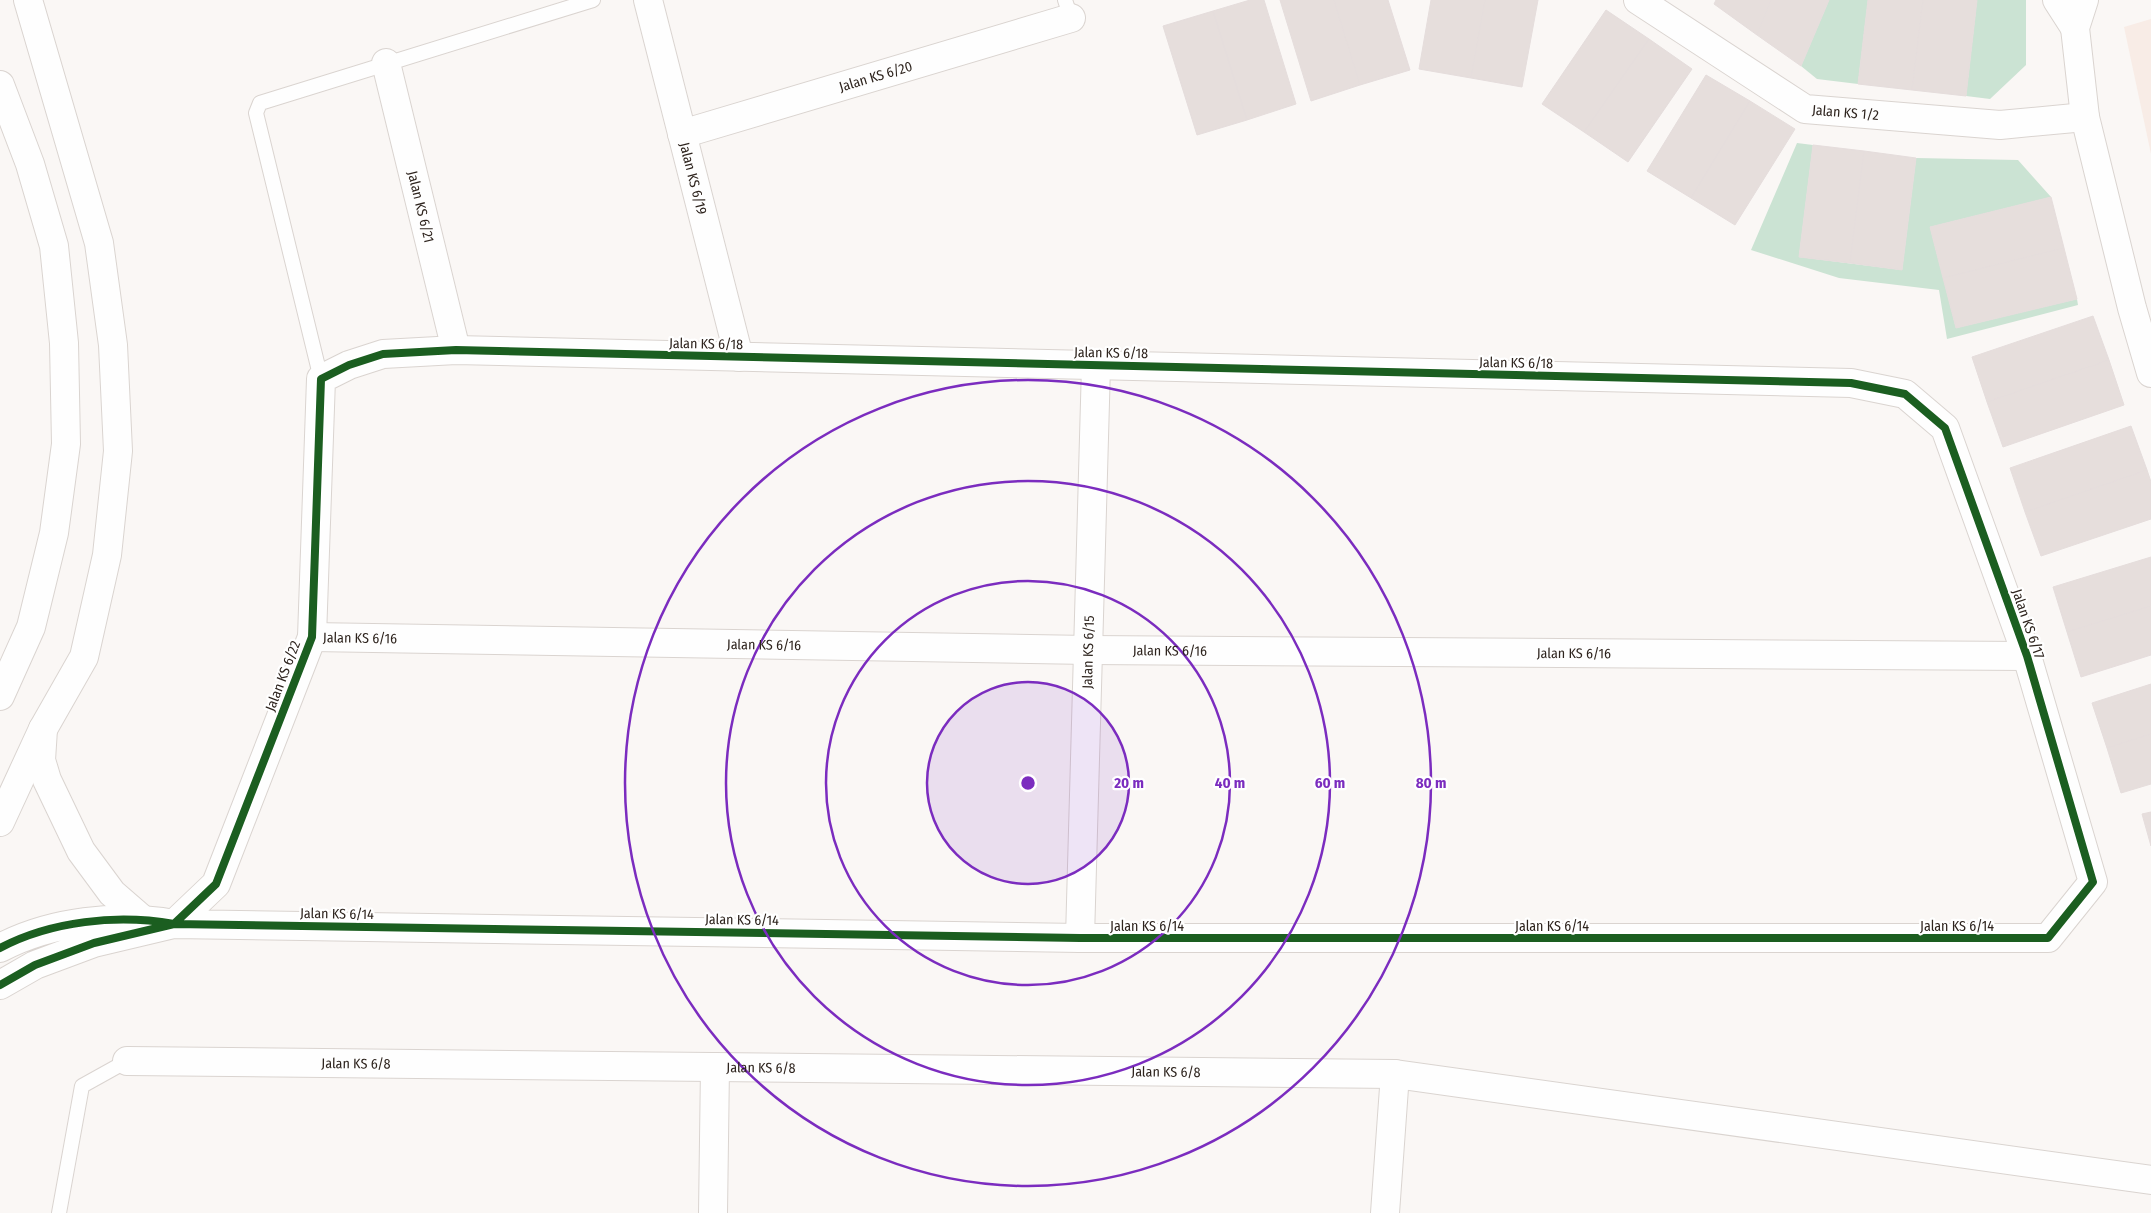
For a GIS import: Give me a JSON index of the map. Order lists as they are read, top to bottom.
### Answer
{
  "streets": {
    "street": [
      "Jalan KS 6/20",
      "Jalan KS 1/2",
      "Jalan KS 6/19",
      "Jalan KS 6/21",
      "Jalan KS 6/18",
      "Jalan KS 6/17",
      "Jalan KS 6/16",
      "Jalan KS 6/15",
      "Jalan KS 6/22",
      "Jalan KS 6/14",
      "Jalan KS 6/8"
    ]
  },
  "crossings": [
    ["Jalan KS 6/20", "Jalan KS 6/19"],
    ["Jalan KS 6/19", "Jalan KS 6/18"],
    ["Jalan KS 6/21", "Jalan KS 6/18"],
    ["Jalan KS 6/18", "Jalan KS 6/17"],
    ["Jalan KS 6/18", "Jalan KS 6/15"],
    ["Jalan KS 6/18", "Jalan KS 6/22"],
    ["Jalan KS 6/17", "Jalan KS 6/16"],
    ["Jalan KS 6/17", "Jalan KS 6/14"],
    ["Jalan KS 6/16", "Jalan KS 6/15"],
    ["Jalan KS 6/16", "Jalan KS 6/22"],
    ["Jalan KS 6/15", "Jalan KS 6/14"],
    ["Jalan KS 6/22", "Jalan KS 6/14"]
  ],
  "rings": [
    "20 m",
    "40 m",
    "60 m",
    "80 m"
  ]
}
